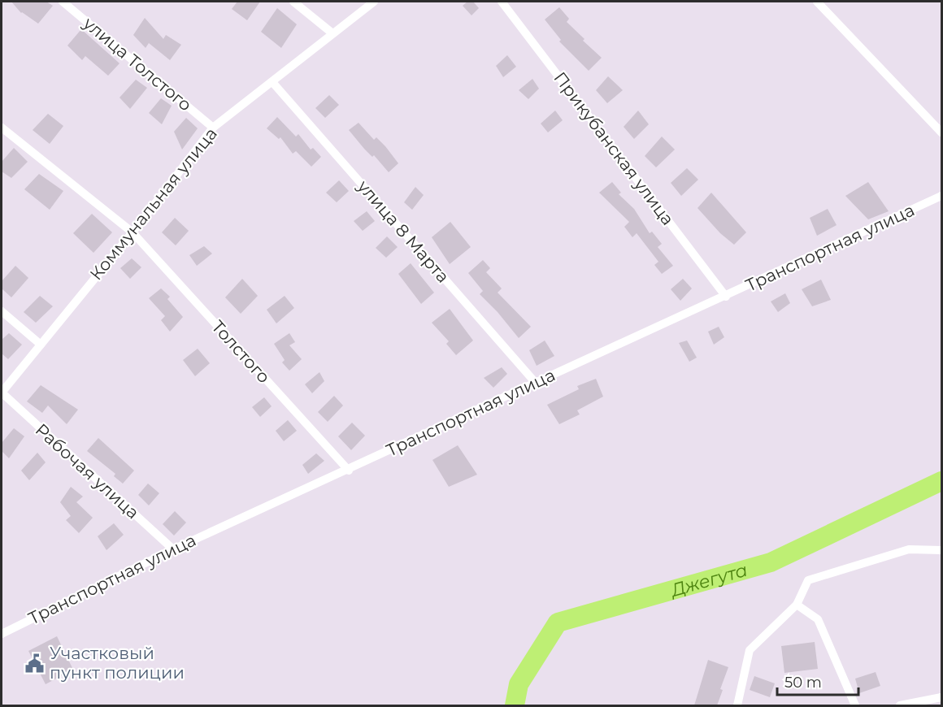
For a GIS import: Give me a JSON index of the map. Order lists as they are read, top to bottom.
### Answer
{
  "streets": {
    "street": [
      "улица Толстого",
      "Прикубанская улица",
      "Коммунальная улица",
      "улица 8 Марта",
      "Транспортная улица",
      "Толстого",
      "Рабочая улица"
    ]
  },
  "crossings": [
    ["улица Толстого", "Коммунальная улица"],
    ["Прикубанская улица", "Транспортная улица"],
    ["Коммунальная улица", "улица 8 Марта"],
    ["Коммунальная улица", "Толстого"],
    ["Коммунальная улица", "Рабочая улица"],
    ["улица 8 Марта", "Транспортная улица"],
    ["Транспортная улица", "Толстого"],
    ["Транспортная улица", "Рабочая улица"]
  ],
  "water": ["Джегута"],
  "places": {
    "public building": ["Участковый пункт полиции"]
  },
  "scale_bar": "50 m"
}
